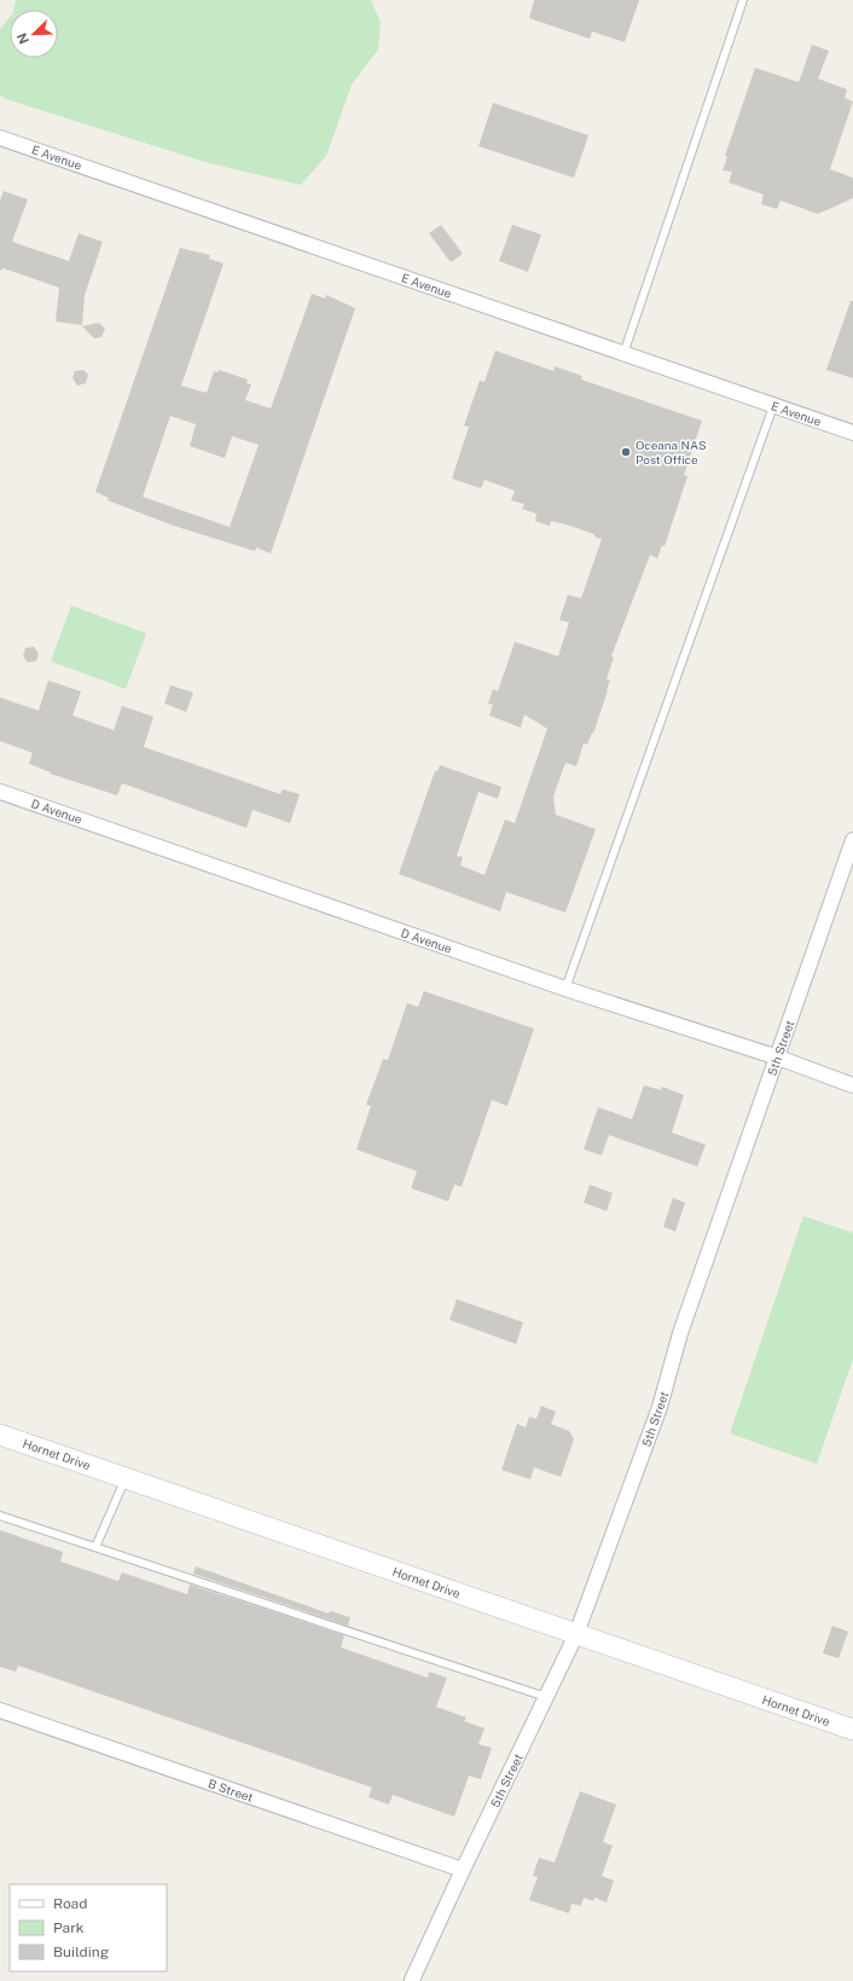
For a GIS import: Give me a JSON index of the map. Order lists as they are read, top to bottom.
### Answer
{
  "streets": {
    "main road": ["Hornet Drive"],
    "street": [
      "E Avenue",
      "D Avenue",
      "5th Street",
      "B Street"
    ]
  },
  "crossings": [
    ["D Avenue", "5th Street"],
    ["5th Street", "Hornet Drive"],
    ["5th Street", "B Street"]
  ],
  "places": ["Oceana NAS Post Office"],
  "legend": ["Road", "Park", "Building"],
  "north": "bottom left"
}
